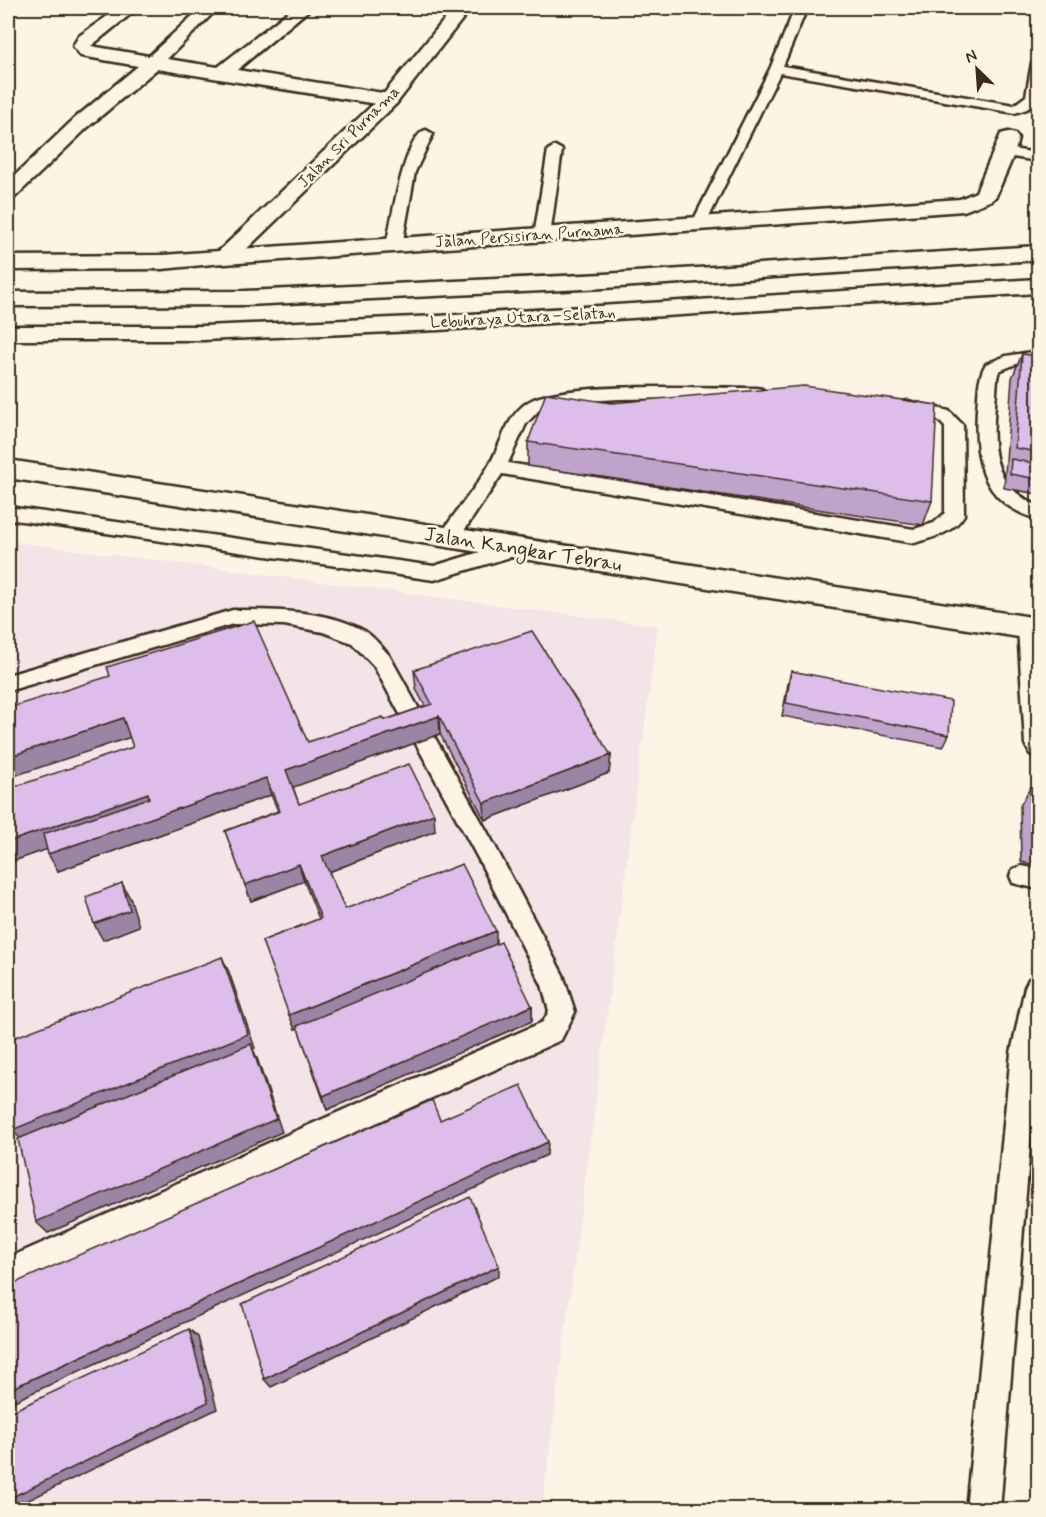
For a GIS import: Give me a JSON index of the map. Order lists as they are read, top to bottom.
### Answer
{
  "streets": {
    "main road": [
      "Jalan Sri Purnama",
      "Jalan Persisiran Purnama",
      "Lebuhraya Utara–Selatan",
      "Jalan Kangkar Tebrau"
    ]
  },
  "crossings": [
    ["Jalan Sri Purnama", "Jalan Persisiran Purnama"]
  ],
  "north": "top left"
}
